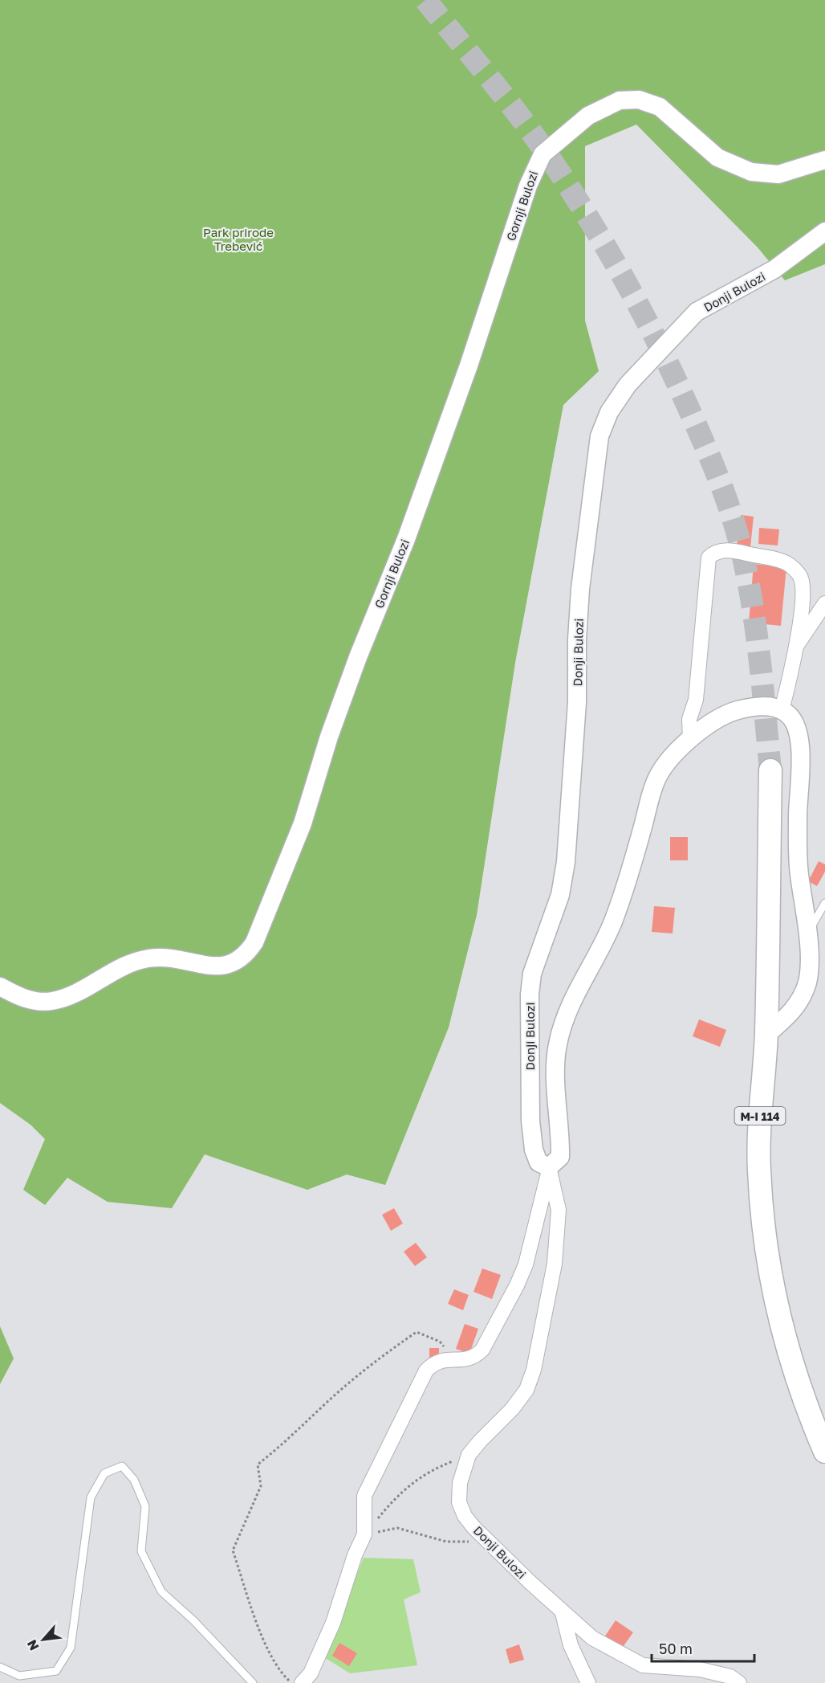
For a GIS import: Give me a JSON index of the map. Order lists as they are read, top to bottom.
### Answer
{
  "streets": {
    "main road": ["M-I 114"],
    "street": ["Gornji Bulozi", "Donji Bulozi"]
  },
  "parks": ["Park prirode Trebević"],
  "scale_bar": "50 m",
  "north": "bottom left"
}
